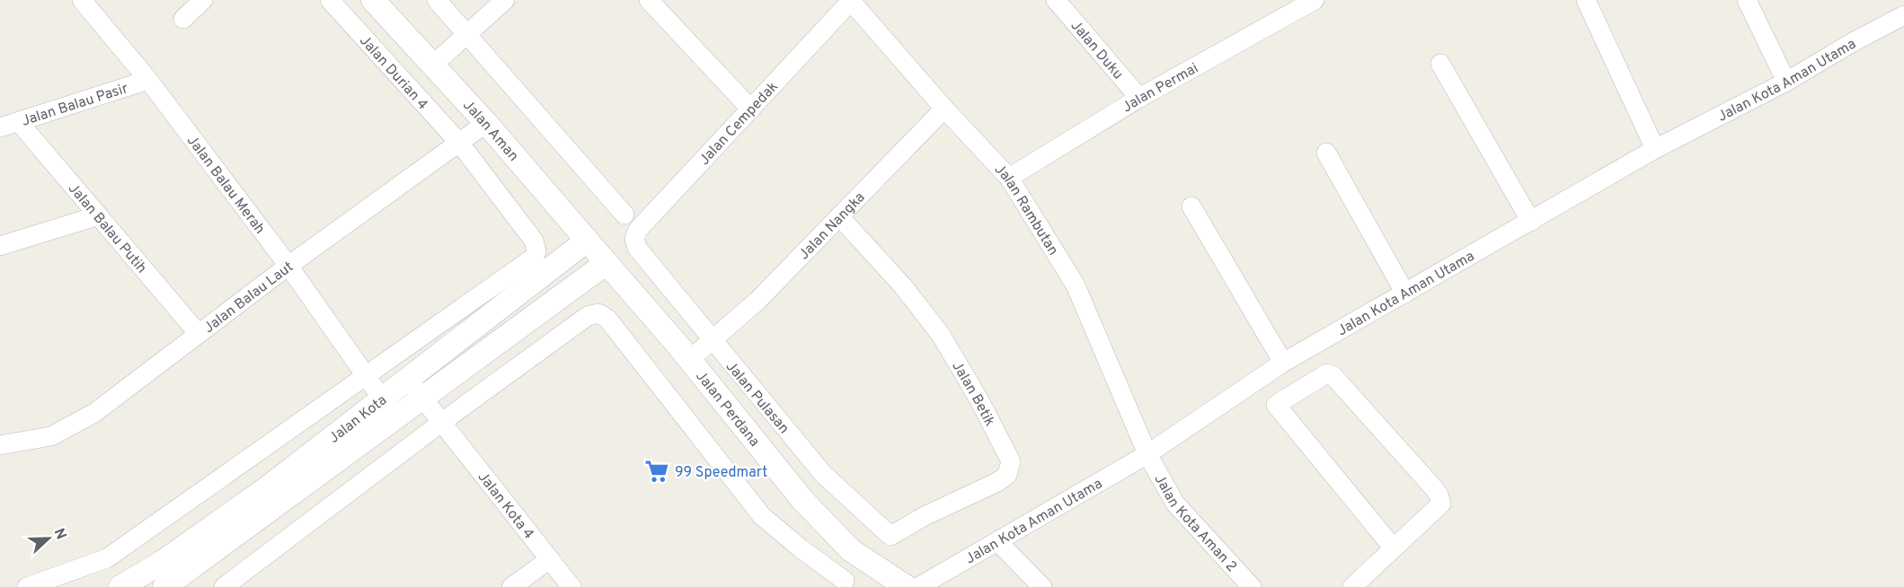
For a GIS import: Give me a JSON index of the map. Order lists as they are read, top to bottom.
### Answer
{
  "streets": {
    "street": [
      "Jalan Duku",
      "Jalan Durian 4",
      "Jalan Kota Aman Utama",
      "Jalan Permai",
      "Jalan Balau Pasir",
      "Jalan Cempedak",
      "Jalan Aman",
      "Jalan Balau Merah",
      "Jalan Rambutan",
      "Jalan Nangka",
      "Jalan Balau Putih",
      "Jalan Balau Laut",
      "Jalan Betik",
      "Jalan Pulasan",
      "Jalan Perdana",
      "Jalan Kota",
      "Jalan Kota 4",
      "Jalan Kota Aman 2"
    ]
  },
  "crossings": [
    ["Jalan Duku", "Jalan Permai"],
    ["Jalan Durian 4", "Jalan Balau Merah"],
    ["Jalan Durian 4", "Jalan Balau Laut"],
    ["Jalan Kota Aman Utama", "Jalan Rambutan"],
    ["Jalan Kota Aman Utama", "Jalan Kota Aman 2"],
    ["Jalan Permai", "Jalan Rambutan"],
    ["Jalan Balau Pasir", "Jalan Balau Merah"],
    ["Jalan Balau Pasir", "Jalan Balau Putih"],
    ["Jalan Cempedak", "Jalan Rambutan"],
    ["Jalan Cempedak", "Jalan Pulasan"],
    ["Jalan Aman", "Jalan Balau Laut"],
    ["Jalan Aman", "Jalan Perdana"],
    ["Jalan Aman", "Jalan Kota"],
    ["Jalan Balau Merah", "Jalan Balau Laut"],
    ["Jalan Balau Merah", "Jalan Kota"],
    ["Jalan Rambutan", "Jalan Nangka"],
    ["Jalan Rambutan", "Jalan Kota Aman 2"],
    ["Jalan Nangka", "Jalan Betik"],
    ["Jalan Nangka", "Jalan Pulasan"],
    ["Jalan Nangka", "Jalan Perdana"],
    ["Jalan Balau Putih", "Jalan Balau Laut"],
    ["Jalan Betik", "Jalan Pulasan"],
    ["Jalan Perdana", "Jalan Kota"],
    ["Jalan Kota", "Jalan Kota 4"]
  ],
  "places": {
    "supermarket": ["99 Speedmart"]
  },
  "north": "right"
}
